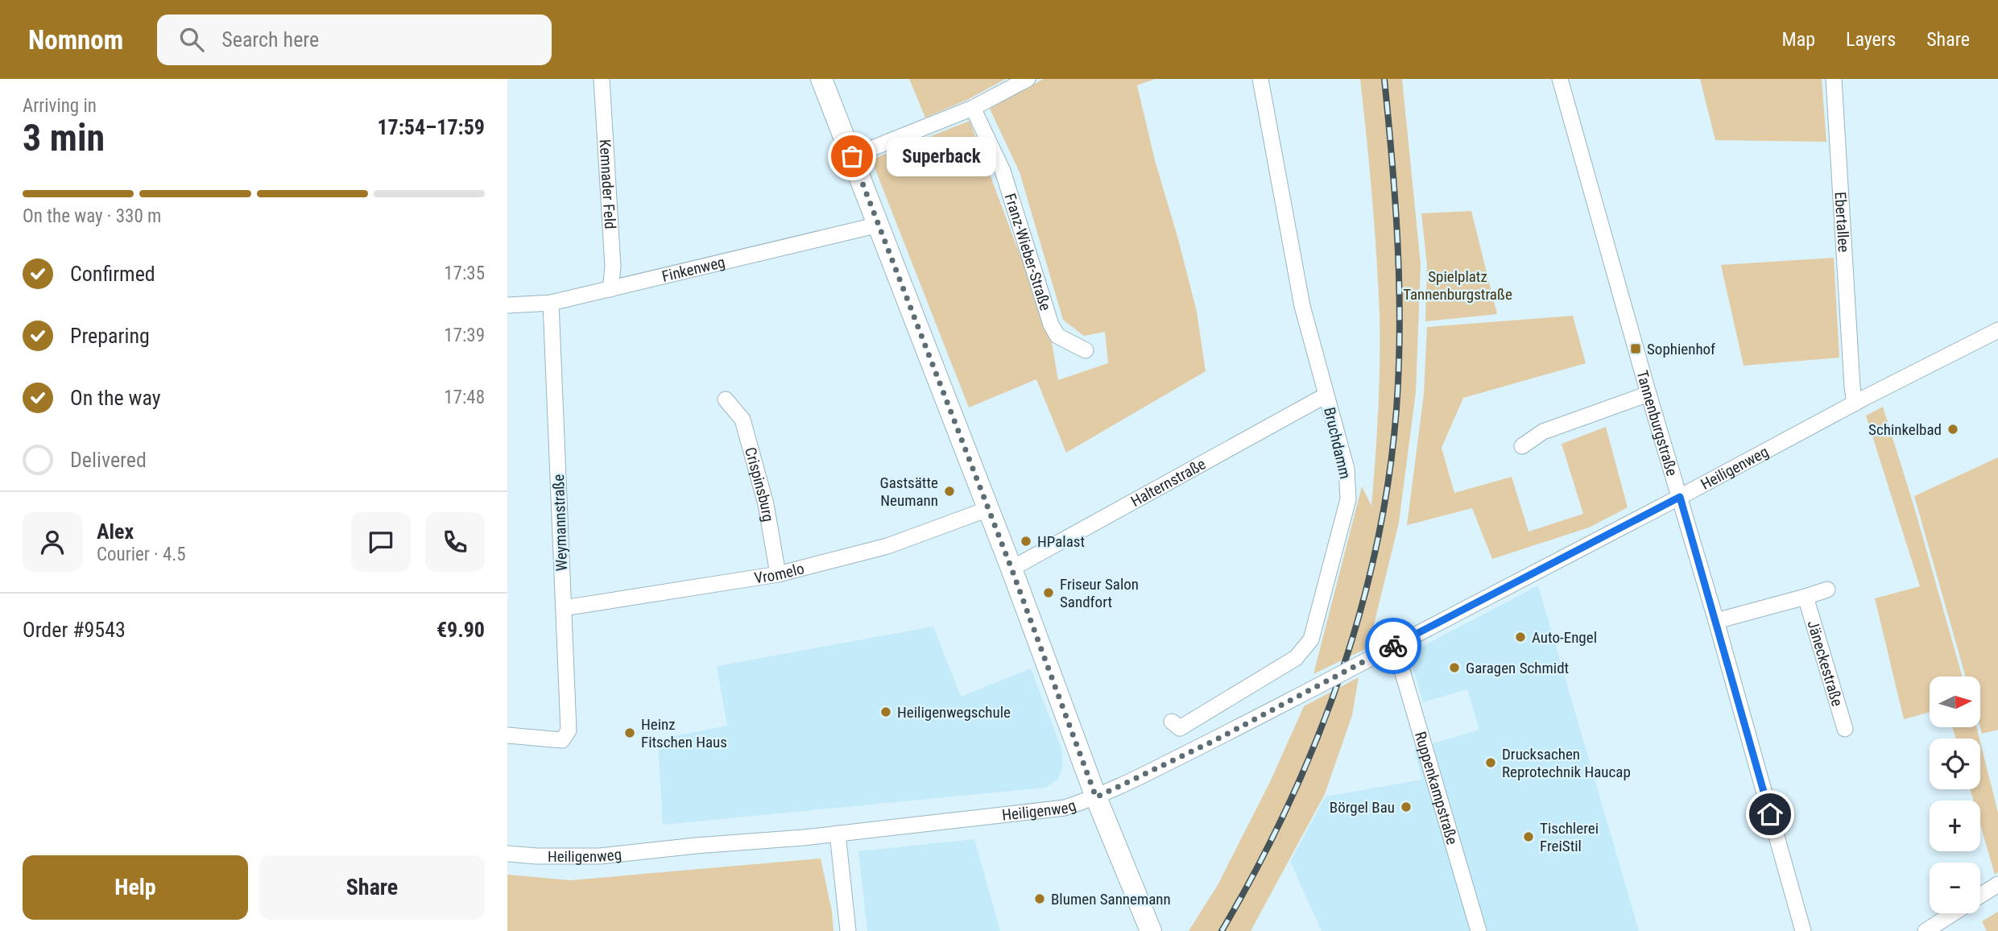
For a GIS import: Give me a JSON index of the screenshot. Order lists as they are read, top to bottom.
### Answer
{
  "streets": {
    "street": [
      "Kemnader Feld",
      "Ebertallee",
      "Franz-Wieber-Straße",
      "Finkenweg",
      "Tannenburgstraße",
      "Bruchdamm",
      "Heiligenweg",
      "Halternstraße",
      "Crispinsburg",
      "Weymannstraße",
      "Vromelo",
      "Jäneckestraße",
      "Ruppenkampstraße"
    ]
  },
  "crossings": [
    ["Kemnader Feld", "Finkenweg"],
    ["Ebertallee", "Heiligenweg"],
    ["Finkenweg", "Weymannstraße"],
    ["Tannenburgstraße", "Heiligenweg"],
    ["Bruchdamm", "Halternstraße"],
    ["Heiligenweg", "Ruppenkampstraße"],
    ["Crispinsburg", "Vromelo"],
    ["Weymannstraße", "Vromelo"]
  ],
  "parks": ["Spielplatz Tannenburgstraße"],
  "places": {
    "other": [
      "Superback",
      "Schinkelbad",
      "Gastsätte Neumann",
      "HPalast",
      "Friseur Salon Sandfort",
      "Auto-Engel",
      "Garagen Schmidt",
      "Heiligenwegschule",
      "Heinz Fitschen Haus",
      "Drucksachen Reprotechnik Haucap",
      "Börgel Bau",
      "Tischlerei FreiStil",
      "Blumen Sannemann"
    ],
    "transit": ["Sophienhof"]
  },
  "north": "right",
  "page": {
    "header": "Nomnom",
    "search": "Search here",
    "nav": ["Map", "Layers", "Share"],
    "heading": ["3 min", "Arriving in", "17:54–17:59"],
    "panel": [
      "Alex",
      "Courier · 4.5",
      "Order #9543",
      "€9.90"
    ],
    "bubble": "Superback",
    "bar": "On the way · 330 m",
    "list": [
      ["Confirmed", "17:35"],
      ["Preparing", "17:39"],
      ["On the way", "17:48"],
      "Delivered"
    ],
    "map_buttons": ["+", "−"],
    "buttons": ["Help", "Share"]
  }
}
